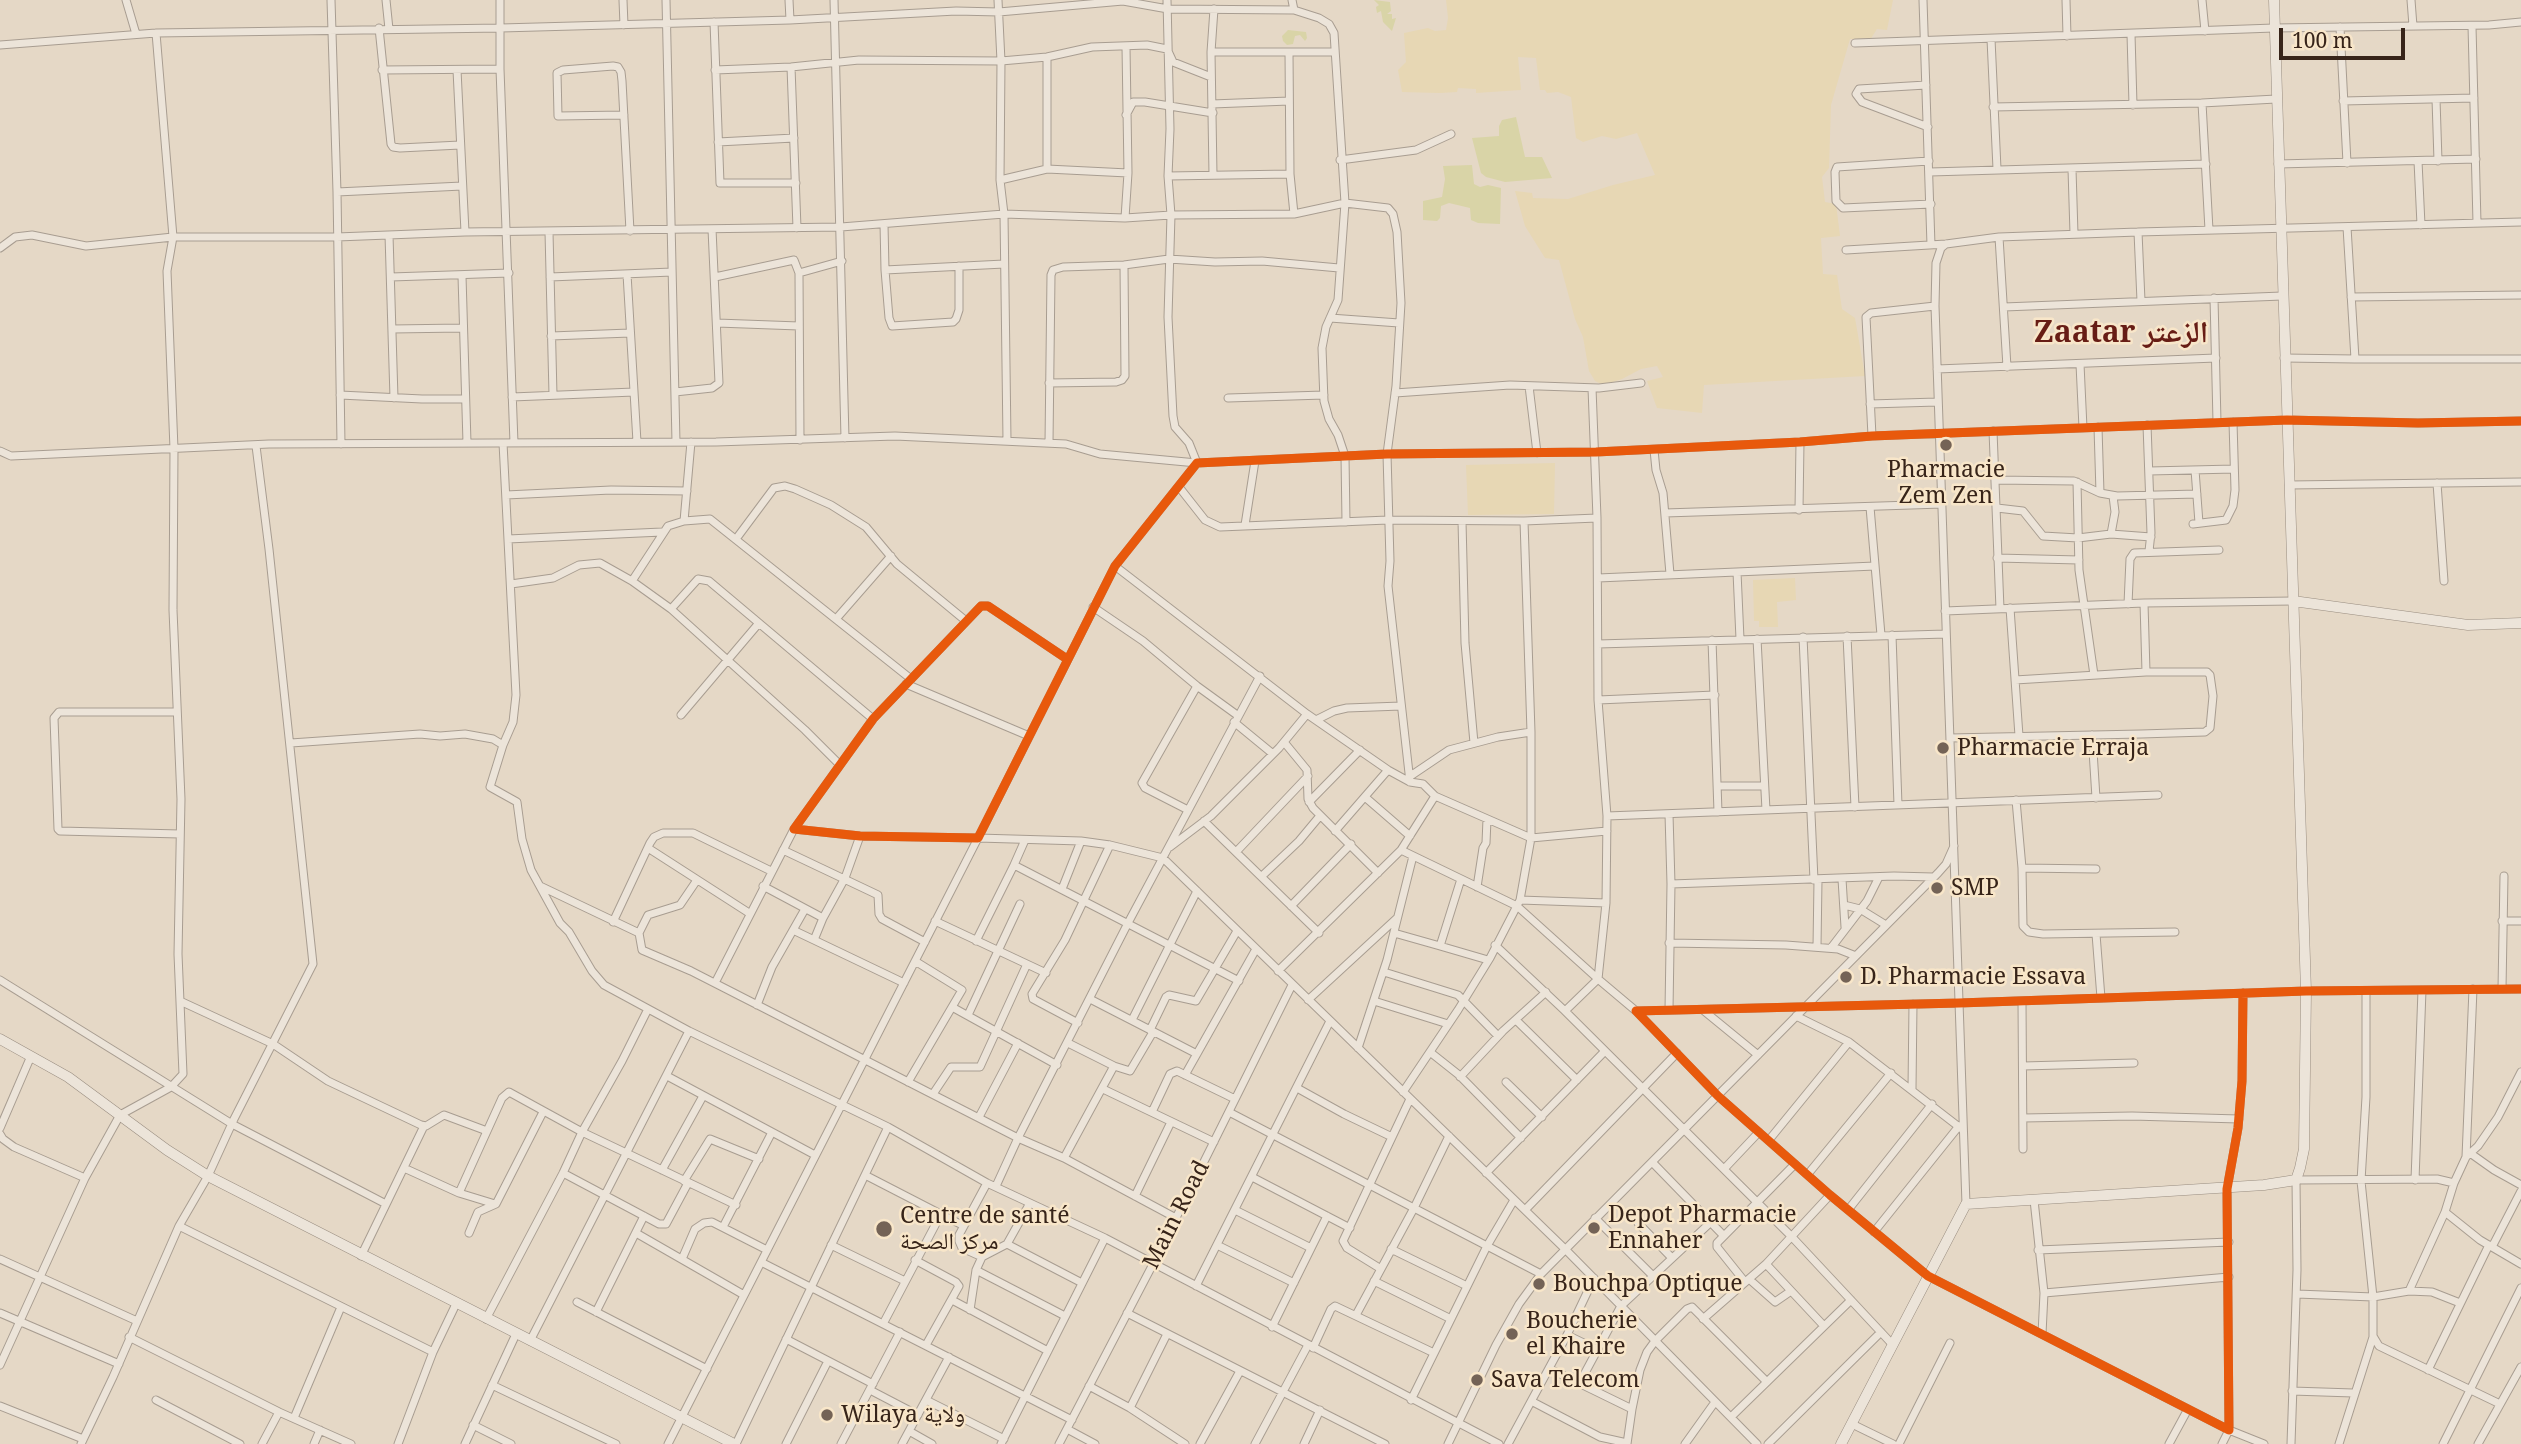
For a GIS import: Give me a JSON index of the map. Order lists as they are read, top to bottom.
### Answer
{
  "streets": {
    "street": ["Main Road"]
  },
  "districts": ["Zaatar الزعتر"],
  "places": [
    "Pharmacie Zem Zen",
    "Pharmacie Erraja",
    "SMP",
    "D. Pharmacie Essava",
    "Depot Pharmacie Ennaher",
    "Centre de santé مركز الصحة",
    "Bouchpa Optique",
    "Boucherie el Khaire",
    "Sava Telecom",
    "Wilaya ولاية"
  ],
  "scale_bar": "100 m"
}
